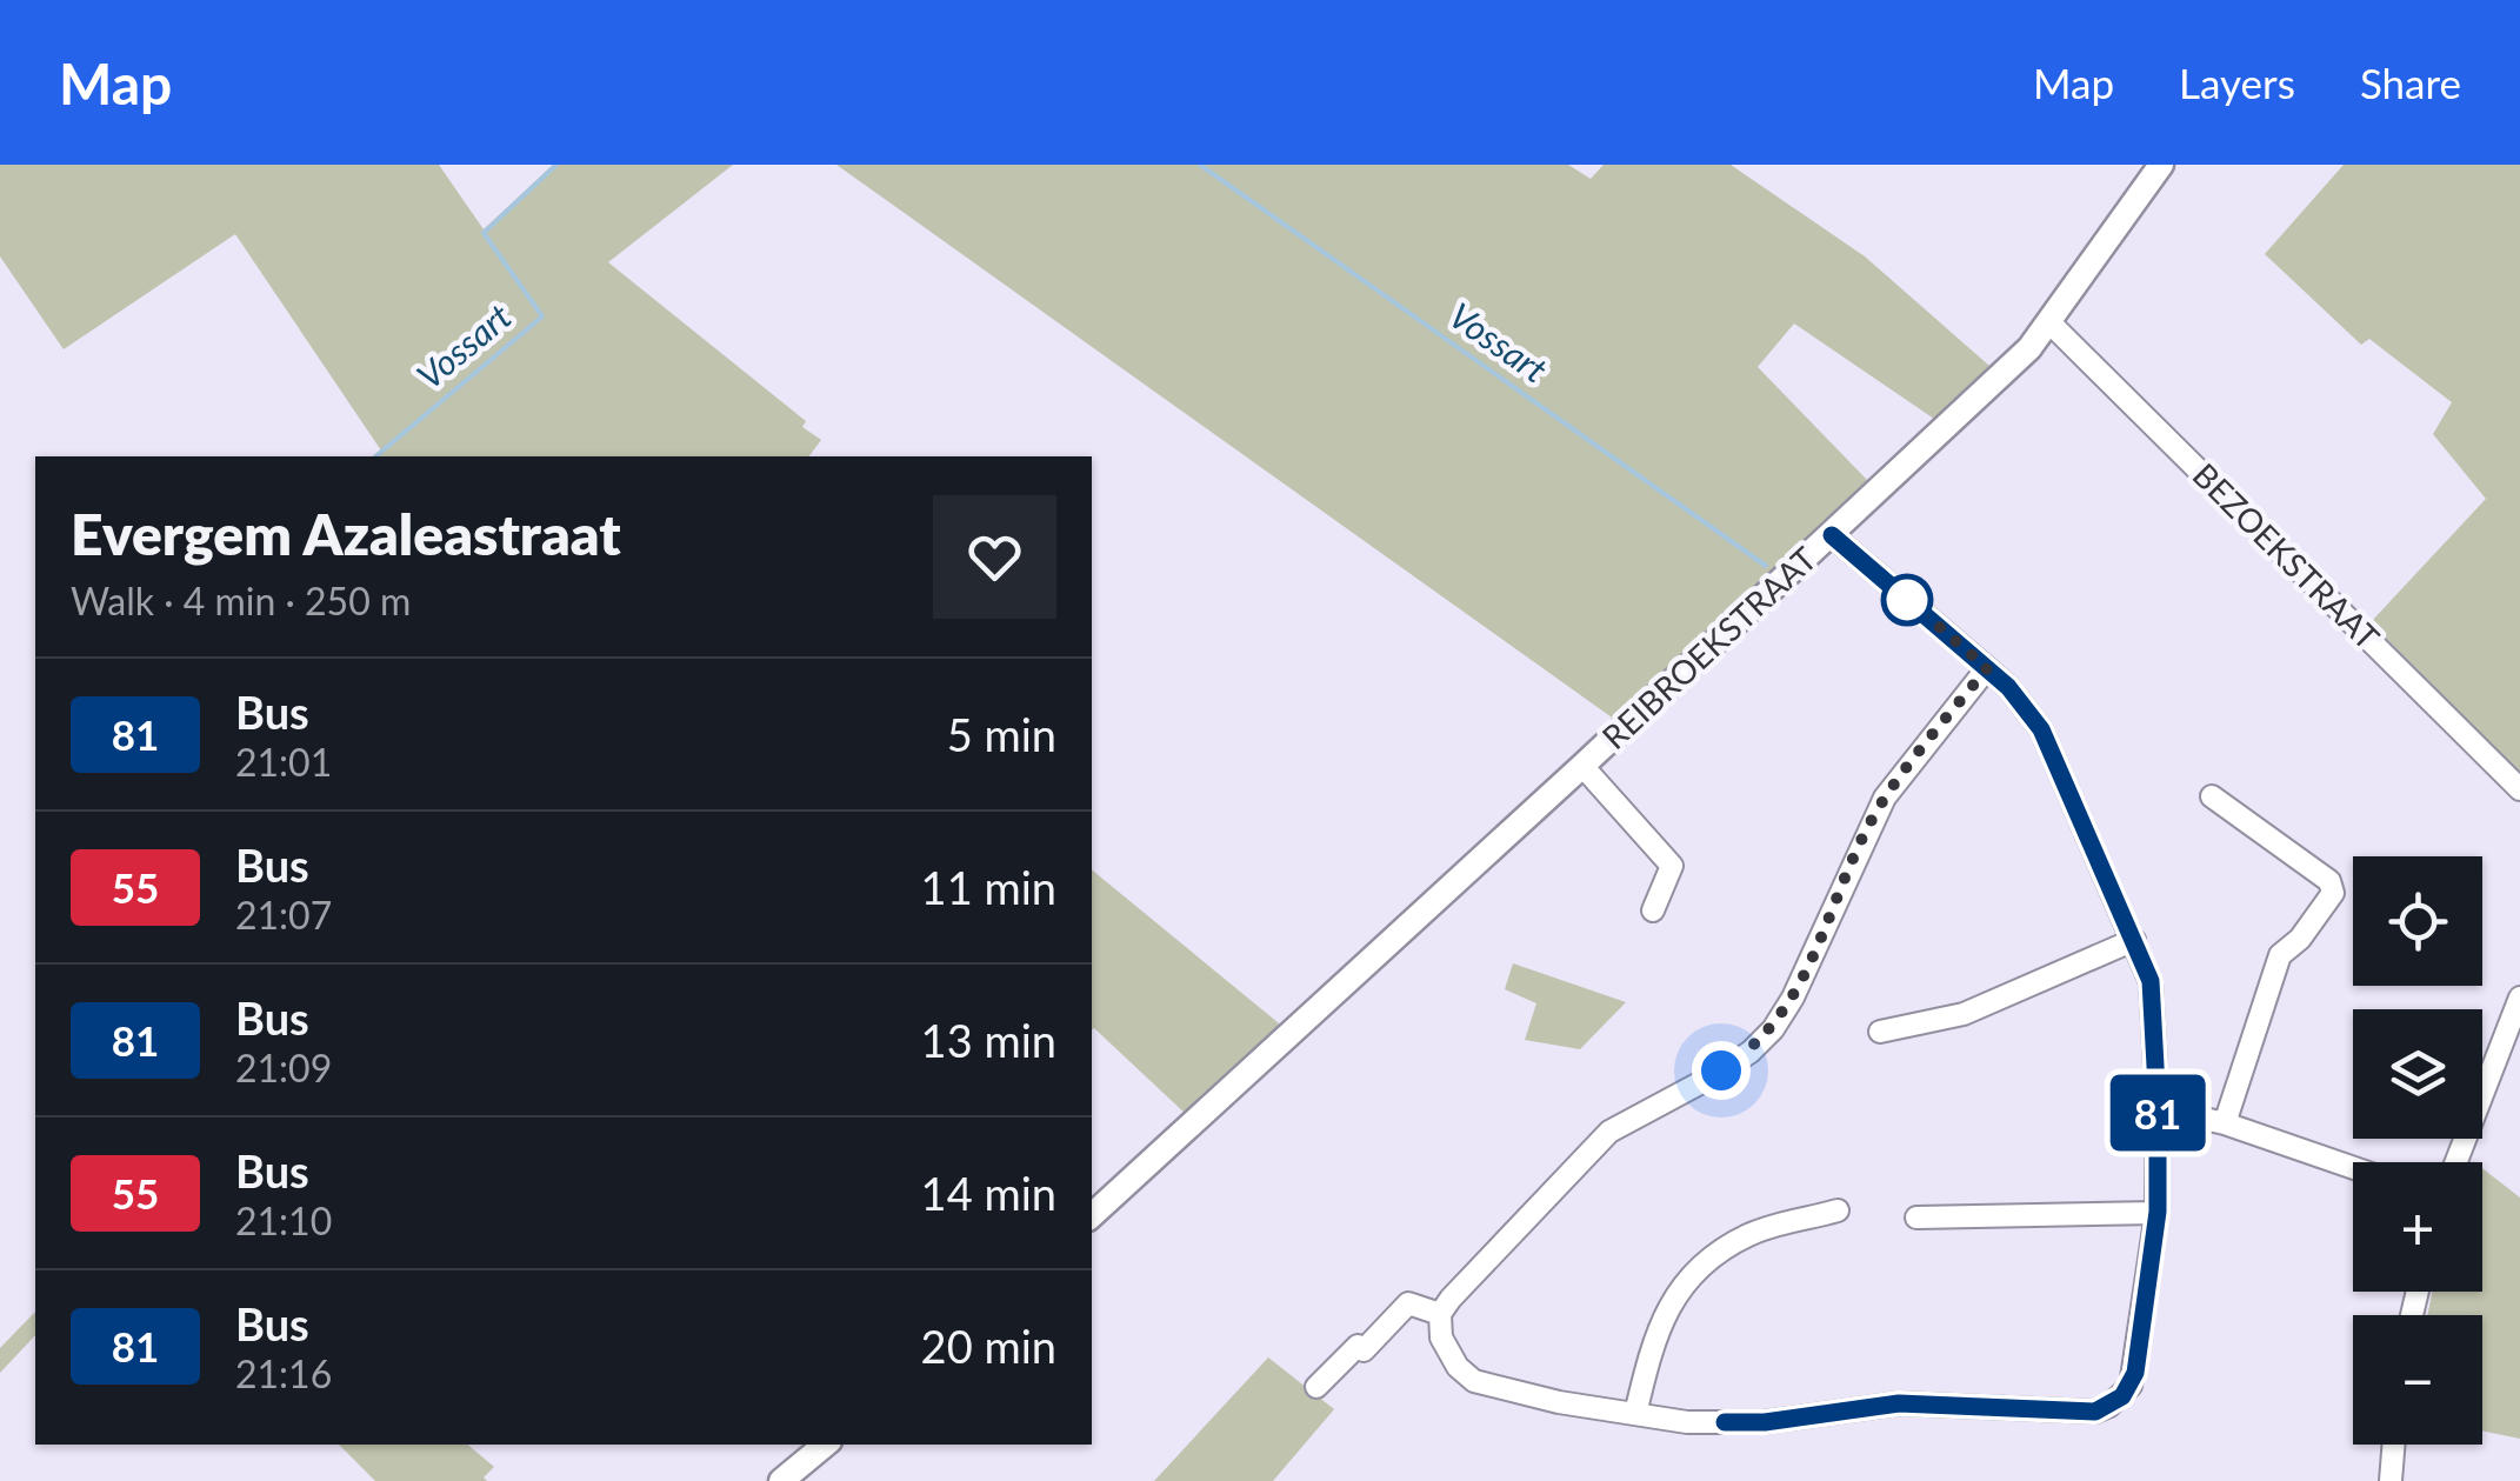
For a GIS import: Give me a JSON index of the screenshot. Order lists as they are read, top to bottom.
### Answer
{
  "streets": {
    "street": ["BEZOEKSTRAAT", "REIBROEKSTRAAT"]
  },
  "crossings": [
    ["BEZOEKSTRAAT", "REIBROEKSTRAAT"]
  ],
  "water": ["Vossart"],
  "lines": ["bus line 81"],
  "page": {
    "header": "Map",
    "nav": ["Map", "Layers", "Share"],
    "on_map": "81",
    "heading": ["Evergem Azaleastraat", "Walk · 4 min · 250 m"],
    "list": [
      {
        "mark": "81",
        "name": "Bus",
        "note": "21:01",
        "value": "5 min"
      },
      {
        "mark": "55",
        "name": "Bus",
        "note": "21:07",
        "value": "11 min"
      },
      {
        "mark": "81",
        "name": "Bus",
        "note": "21:09",
        "value": "13 min"
      },
      {
        "mark": "55",
        "name": "Bus",
        "note": "21:10",
        "value": "14 min"
      },
      {
        "mark": "81",
        "name": "Bus",
        "note": "21:16",
        "value": "20 min"
      }
    ],
    "map_buttons": ["+", "−"]
  }
}
